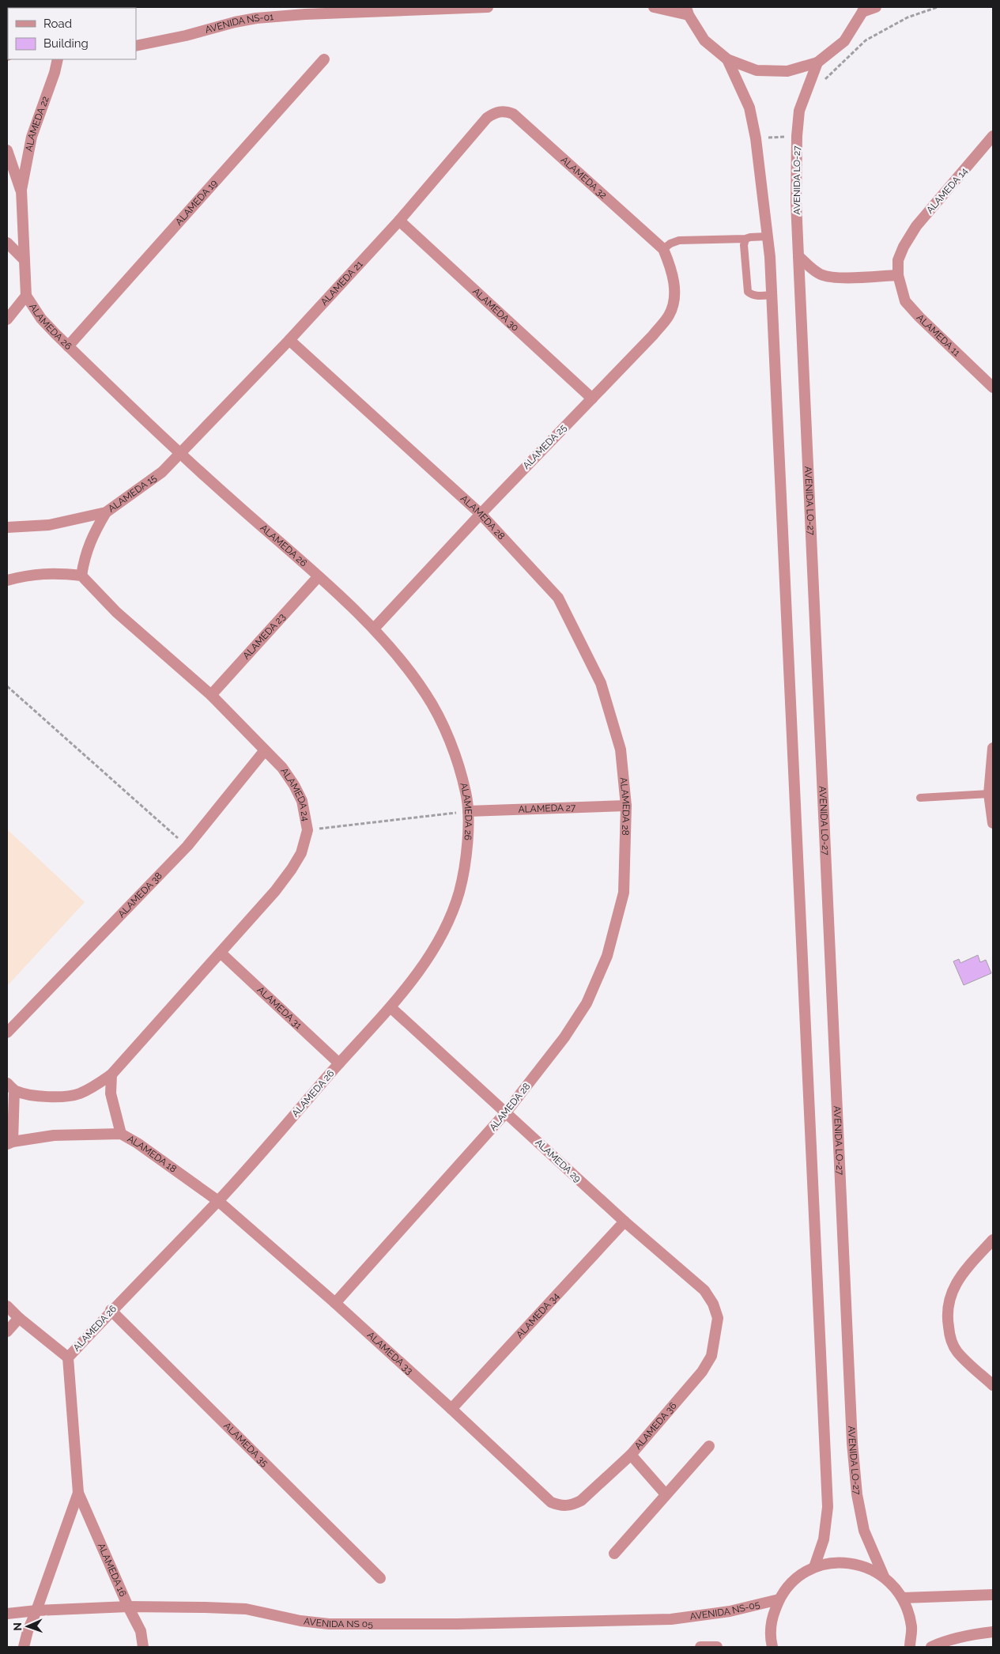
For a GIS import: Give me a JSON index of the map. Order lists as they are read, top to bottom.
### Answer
{
  "streets": {
    "street": [
      "AVENIDA NS-01",
      "ALAMEDA 22",
      "ALAMEDA 32",
      "AVENIDA LO-27",
      "ALAMEDA 14",
      "ALAMEDA 19",
      "ALAMEDA 21",
      "ALAMEDA 30",
      "ALAMEDA 26",
      "ALAMEDA 11",
      "ALAMEDA 25",
      "ALAMEDA 15",
      "ALAMEDA 28",
      "ALAMEDA 23",
      "ALAMEDA 24",
      "ALAMEDA 27",
      "ALAMEDA 38",
      "ALAMEDA 31",
      "ALAMEDA 18",
      "ALAMEDA 29",
      "ALAMEDA 34",
      "ALAMEDA 33",
      "ALAMEDA 36",
      "ALAMEDA 35",
      "ALAMEDA 16",
      "AVENIDA NS-05",
      "AVENIDA NS 05"
    ]
  },
  "crossings": [
    ["ALAMEDA 22", "ALAMEDA 26"],
    ["ALAMEDA 32", "ALAMEDA 21"],
    ["ALAMEDA 32", "ALAMEDA 25"],
    ["ALAMEDA 14", "ALAMEDA 11"],
    ["ALAMEDA 19", "ALAMEDA 26"],
    ["ALAMEDA 21", "ALAMEDA 30"],
    ["ALAMEDA 21", "ALAMEDA 26"],
    ["ALAMEDA 21", "ALAMEDA 15"],
    ["ALAMEDA 21", "ALAMEDA 28"],
    ["ALAMEDA 30", "ALAMEDA 25"],
    ["ALAMEDA 26", "ALAMEDA 25"],
    ["ALAMEDA 26", "ALAMEDA 15"],
    ["ALAMEDA 26", "ALAMEDA 23"],
    ["ALAMEDA 26", "ALAMEDA 27"],
    ["ALAMEDA 26", "ALAMEDA 31"],
    ["ALAMEDA 26", "ALAMEDA 18"],
    ["ALAMEDA 26", "ALAMEDA 29"],
    ["ALAMEDA 26", "ALAMEDA 33"],
    ["ALAMEDA 26", "ALAMEDA 35"],
    ["ALAMEDA 26", "ALAMEDA 16"],
    ["ALAMEDA 25", "ALAMEDA 28"],
    ["ALAMEDA 28", "ALAMEDA 27"],
    ["ALAMEDA 28", "ALAMEDA 29"],
    ["ALAMEDA 28", "ALAMEDA 33"],
    ["ALAMEDA 23", "ALAMEDA 24"],
    ["ALAMEDA 24", "ALAMEDA 38"],
    ["ALAMEDA 24", "ALAMEDA 31"],
    ["ALAMEDA 18", "ALAMEDA 33"],
    ["ALAMEDA 29", "ALAMEDA 34"],
    ["ALAMEDA 29", "ALAMEDA 36"],
    ["ALAMEDA 34", "ALAMEDA 33"],
    ["ALAMEDA 33", "ALAMEDA 36"],
    ["ALAMEDA 16", "AVENIDA NS 05"],
    ["AVENIDA NS-05", "AVENIDA NS 05"]
  ],
  "legend": ["Road", "Building"],
  "north": "left"
}
